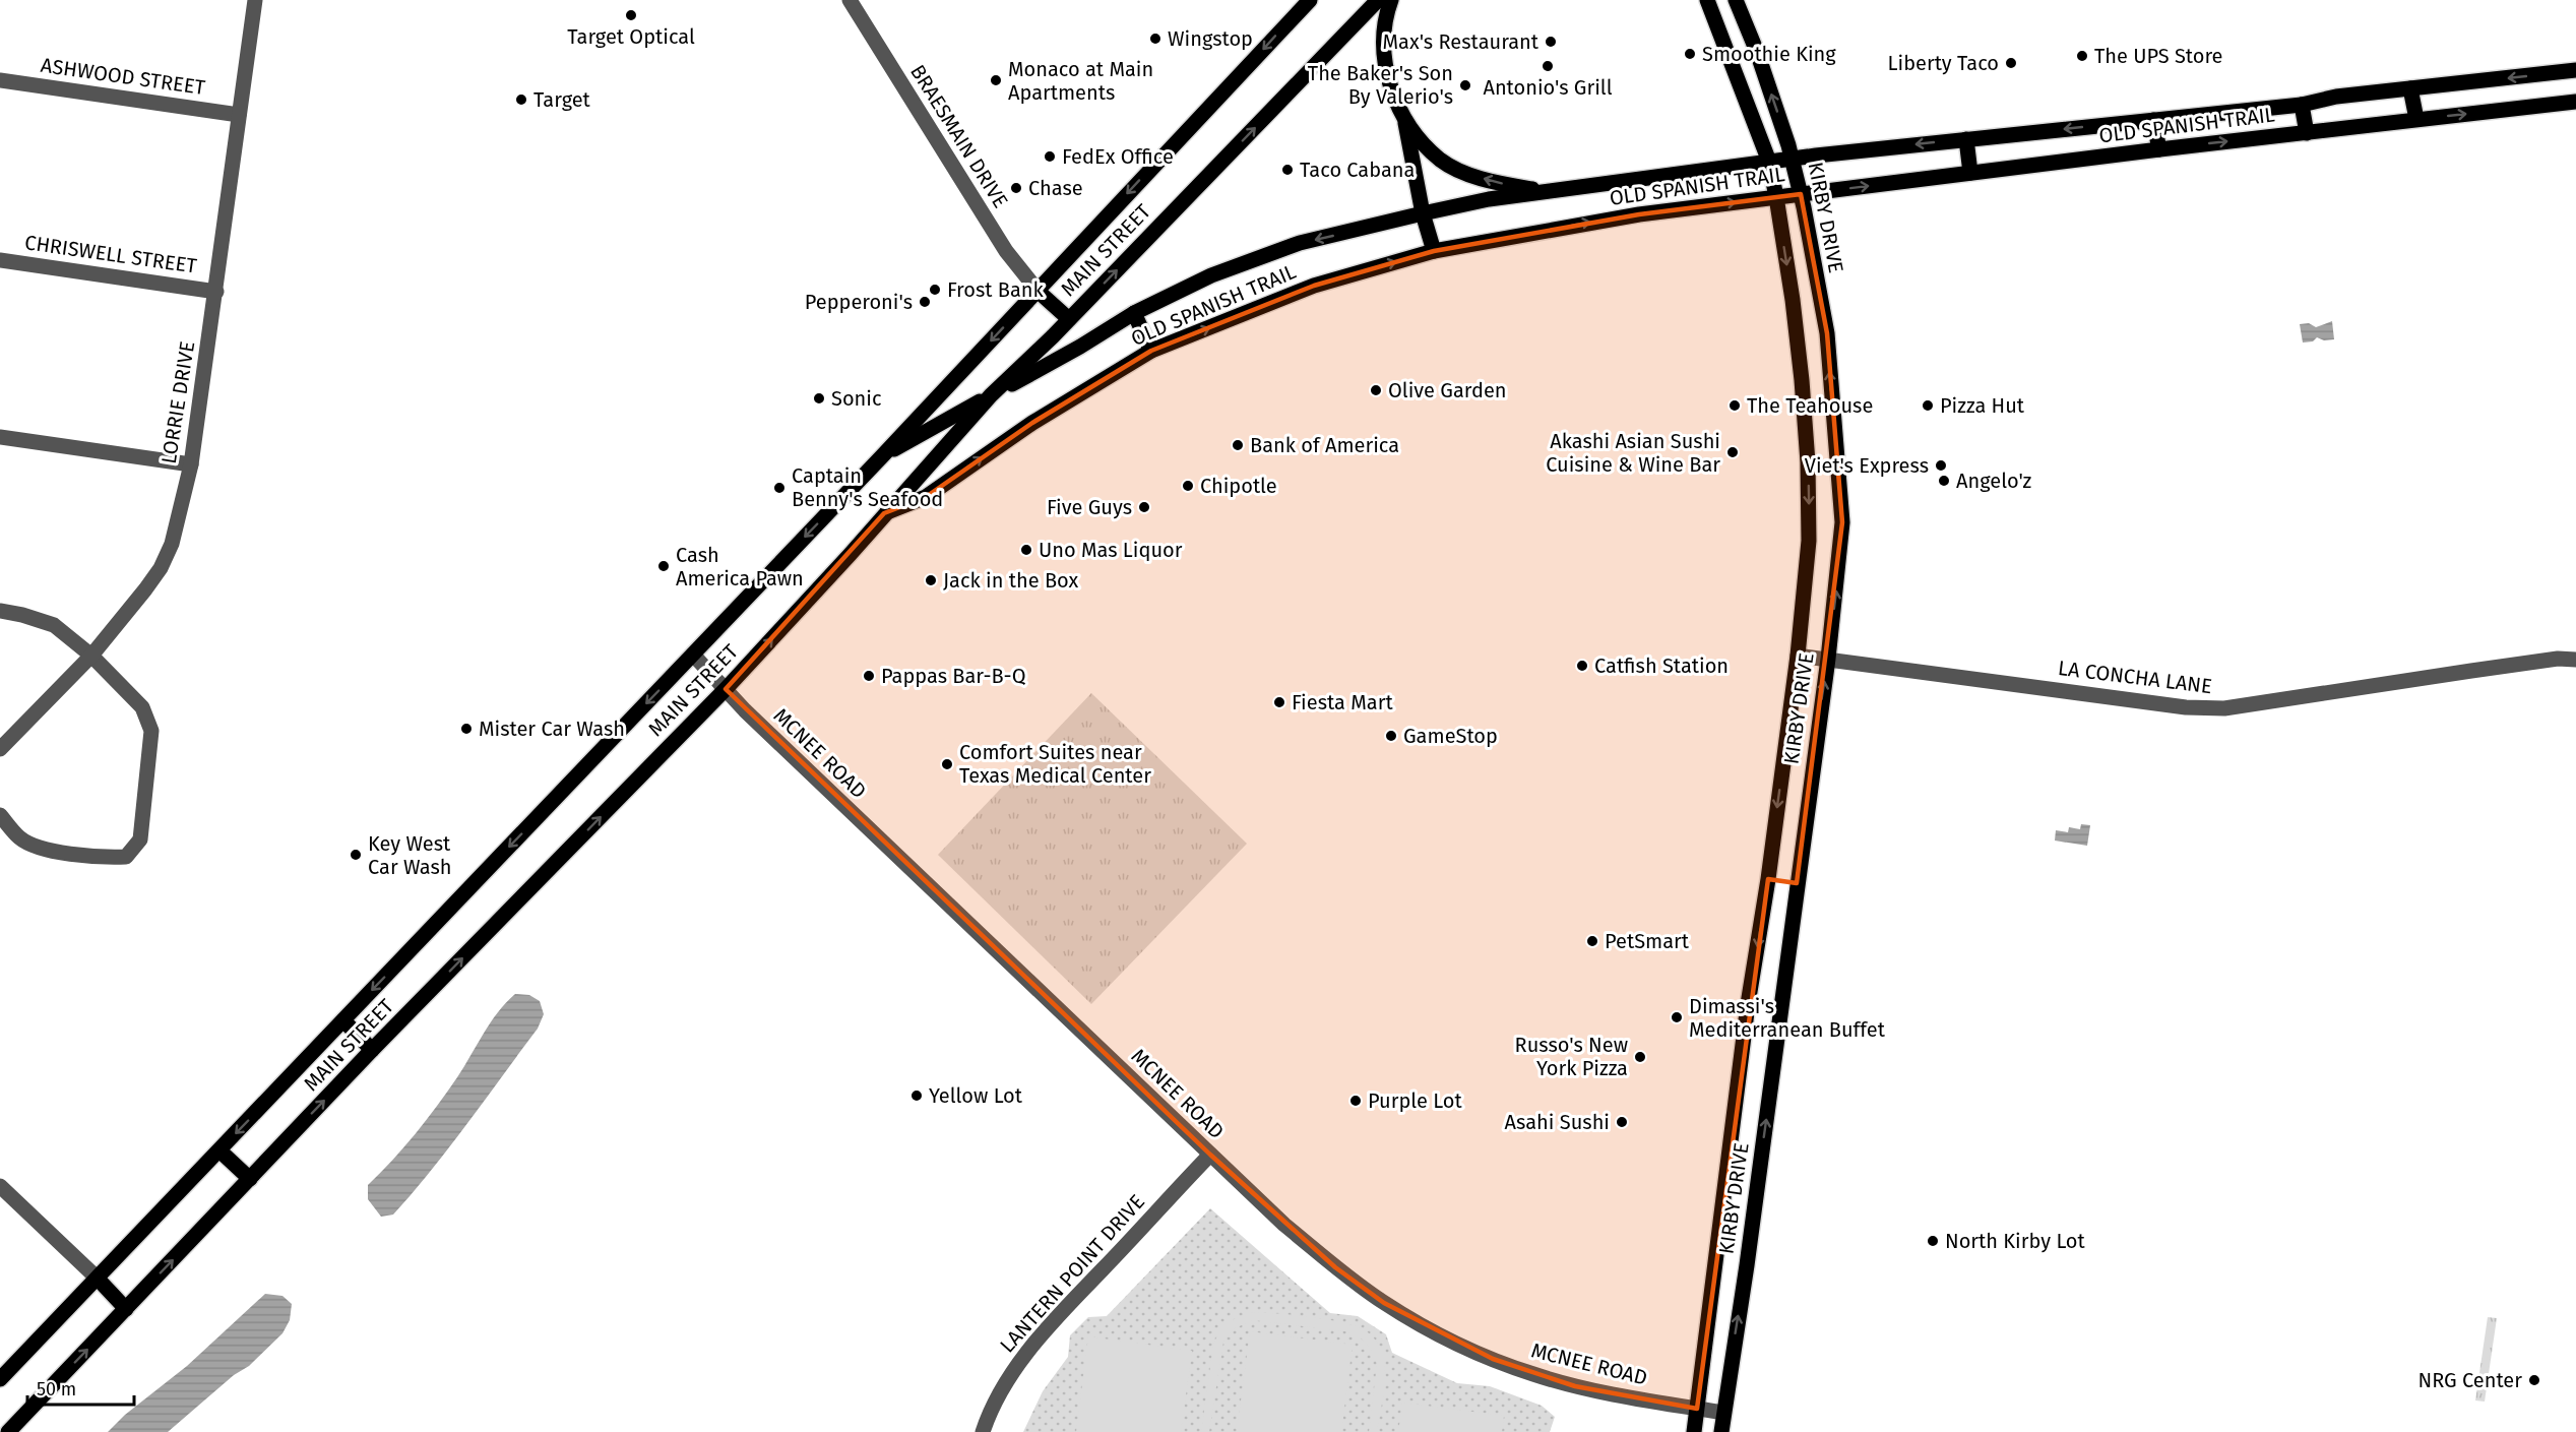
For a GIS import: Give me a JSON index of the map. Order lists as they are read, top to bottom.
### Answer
{
  "streets": {
    "main road": ["OLD SPANISH TRAIL", "KIRBY DRIVE", "MAIN STREET"],
    "street": [
      "ASHWOOD STREET",
      "BRAESMAIN DRIVE",
      "CHRISWELL STREET",
      "LORRIE DRIVE",
      "LA CONCHA LANE",
      "MCNEE ROAD",
      "LANTERN POINT DRIVE"
    ]
  },
  "crossings": [
    ["ASHWOOD STREET", "LORRIE DRIVE"],
    ["OLD SPANISH TRAIL", "KIRBY DRIVE"],
    ["OLD SPANISH TRAIL", "MAIN STREET"],
    ["BRAESMAIN DRIVE", "MAIN STREET"],
    ["KIRBY DRIVE", "LA CONCHA LANE"],
    ["KIRBY DRIVE", "MCNEE ROAD"],
    ["MAIN STREET", "MCNEE ROAD"],
    ["CHRISWELL STREET", "LORRIE DRIVE"],
    ["MCNEE ROAD", "LANTERN POINT DRIVE"]
  ],
  "places": [
    "Target Optical",
    "Wingstop",
    "Max's Restaurant",
    "Smoothie King",
    "The UPS Store",
    "Liberty Taco",
    "Antonio's Grill",
    "Monaco at Main Apartments",
    "The Baker's Son By Valerio's",
    "Target",
    "FedEx Office",
    "Taco Cabana",
    "Chase",
    "Frost Bank",
    "Pepperoni's",
    "Olive Garden",
    "Sonic",
    "The Teahouse",
    "Pizza Hut",
    "Bank of America",
    "Akashi Asian Sushi Cuisine & Wine Bar",
    "Viet's Express",
    "Angelo'z",
    "Chipotle",
    "Captain Benny's Seafood",
    "Five Guys",
    "Uno Mas Liquor",
    "Cash America Pawn",
    "Jack in the Box",
    "Catfish Station",
    "Pappas Bar-B-Q",
    "Fiesta Mart",
    "Mister Car Wash",
    "GameStop",
    "Comfort Suites near Texas Medical Center",
    "Key West Car Wash",
    "PetSmart",
    "Dimassi's Mediterranean Buffet",
    "Russo's New York Pizza",
    "Yellow Lot",
    "Purple Lot",
    "Asahi Sushi",
    "North Kirby Lot",
    "NRG Center"
  ],
  "scale_bar": "50 m"
}
